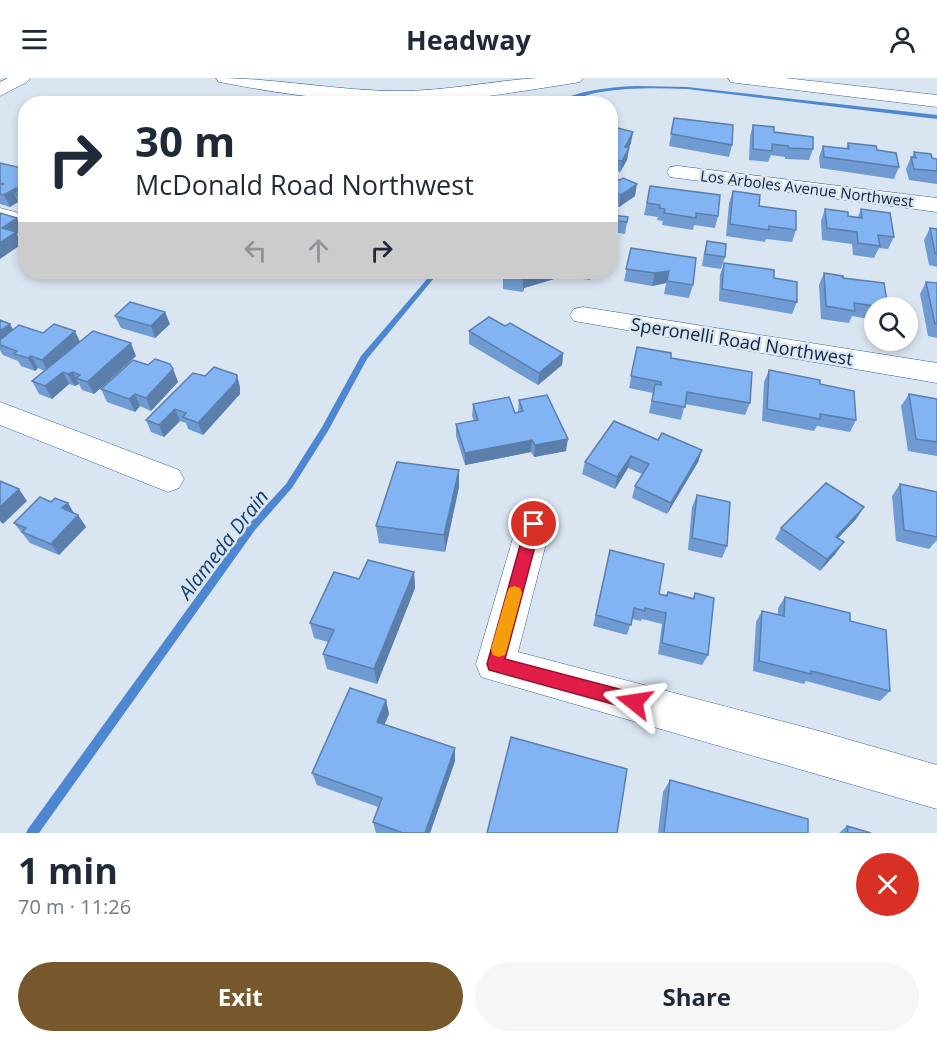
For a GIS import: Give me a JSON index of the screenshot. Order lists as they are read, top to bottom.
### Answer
{
  "streets": {
    "street": ["Los Arboles Avenue Northwest", "Speronelli Road Northwest"]
  },
  "water": ["Alameda Drain"],
  "page": {
    "header": "Headway",
    "turn": ["30 m", "McDonald Road Northwest"],
    "heading": ["1 min", "70 m · 11:26"],
    "buttons": ["Exit", "Share"]
  }
}
